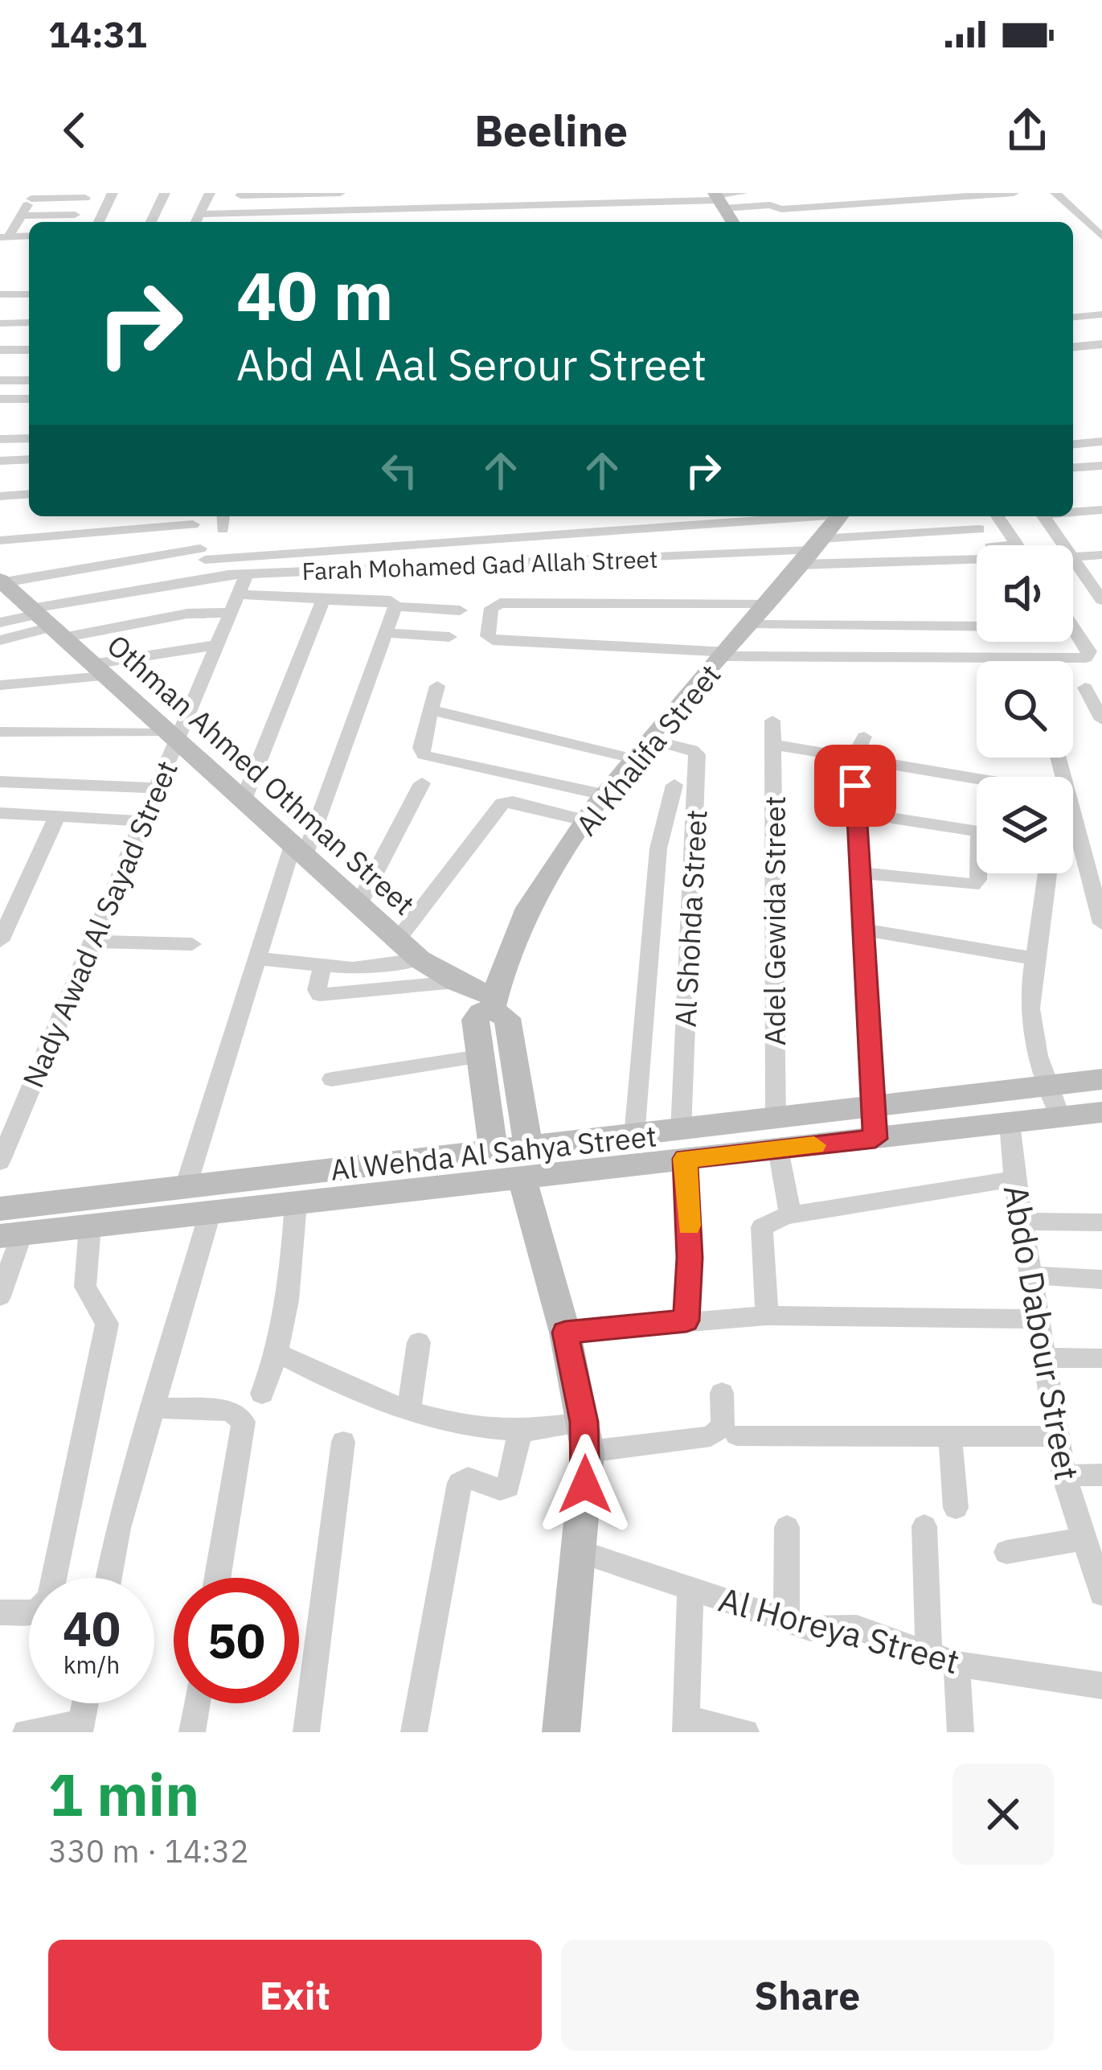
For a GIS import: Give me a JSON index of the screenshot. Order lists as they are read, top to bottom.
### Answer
{
  "streets": {
    "main road": ["Al Khalifa Street", "Othman Ahmed Othman Street", "Al Wehda Al Sahya Street"],
    "street": [
      "Farah Mohamed Gad Allah Street",
      "Al Shohda Street",
      "Adel Gewida Street",
      "Nady Awad Al Sayad Street",
      "Abdo Dabour Street",
      "Al Horeya Street"
    ]
  },
  "crossings": [
    ["Farah Mohamed Gad Allah Street", "Al Khalifa Street"],
    ["Farah Mohamed Gad Allah Street", "Othman Ahmed Othman Street"],
    ["Farah Mohamed Gad Allah Street", "Nady Awad Al Sayad Street"],
    ["Al Khalifa Street", "Othman Ahmed Othman Street"],
    ["Al Khalifa Street", "Al Shohda Street"],
    ["Al Khalifa Street", "Al Wehda Al Sahya Street"],
    ["Othman Ahmed Othman Street", "Nady Awad Al Sayad Street"],
    ["Al Shohda Street", "Al Wehda Al Sahya Street"],
    ["Adel Gewida Street", "Al Wehda Al Sahya Street"],
    ["Al Wehda Al Sahya Street", "Abdo Dabour Street"]
  ],
  "page": {
    "status": "14:31",
    "header": "Beeline",
    "turn": ["40 m", "Abd Al Aal Serour Street"],
    "speed": "40 km/h",
    "limit": "50",
    "heading": ["1 min", "330 m · 14:32"],
    "buttons": ["Exit", "Share"]
  }
}
